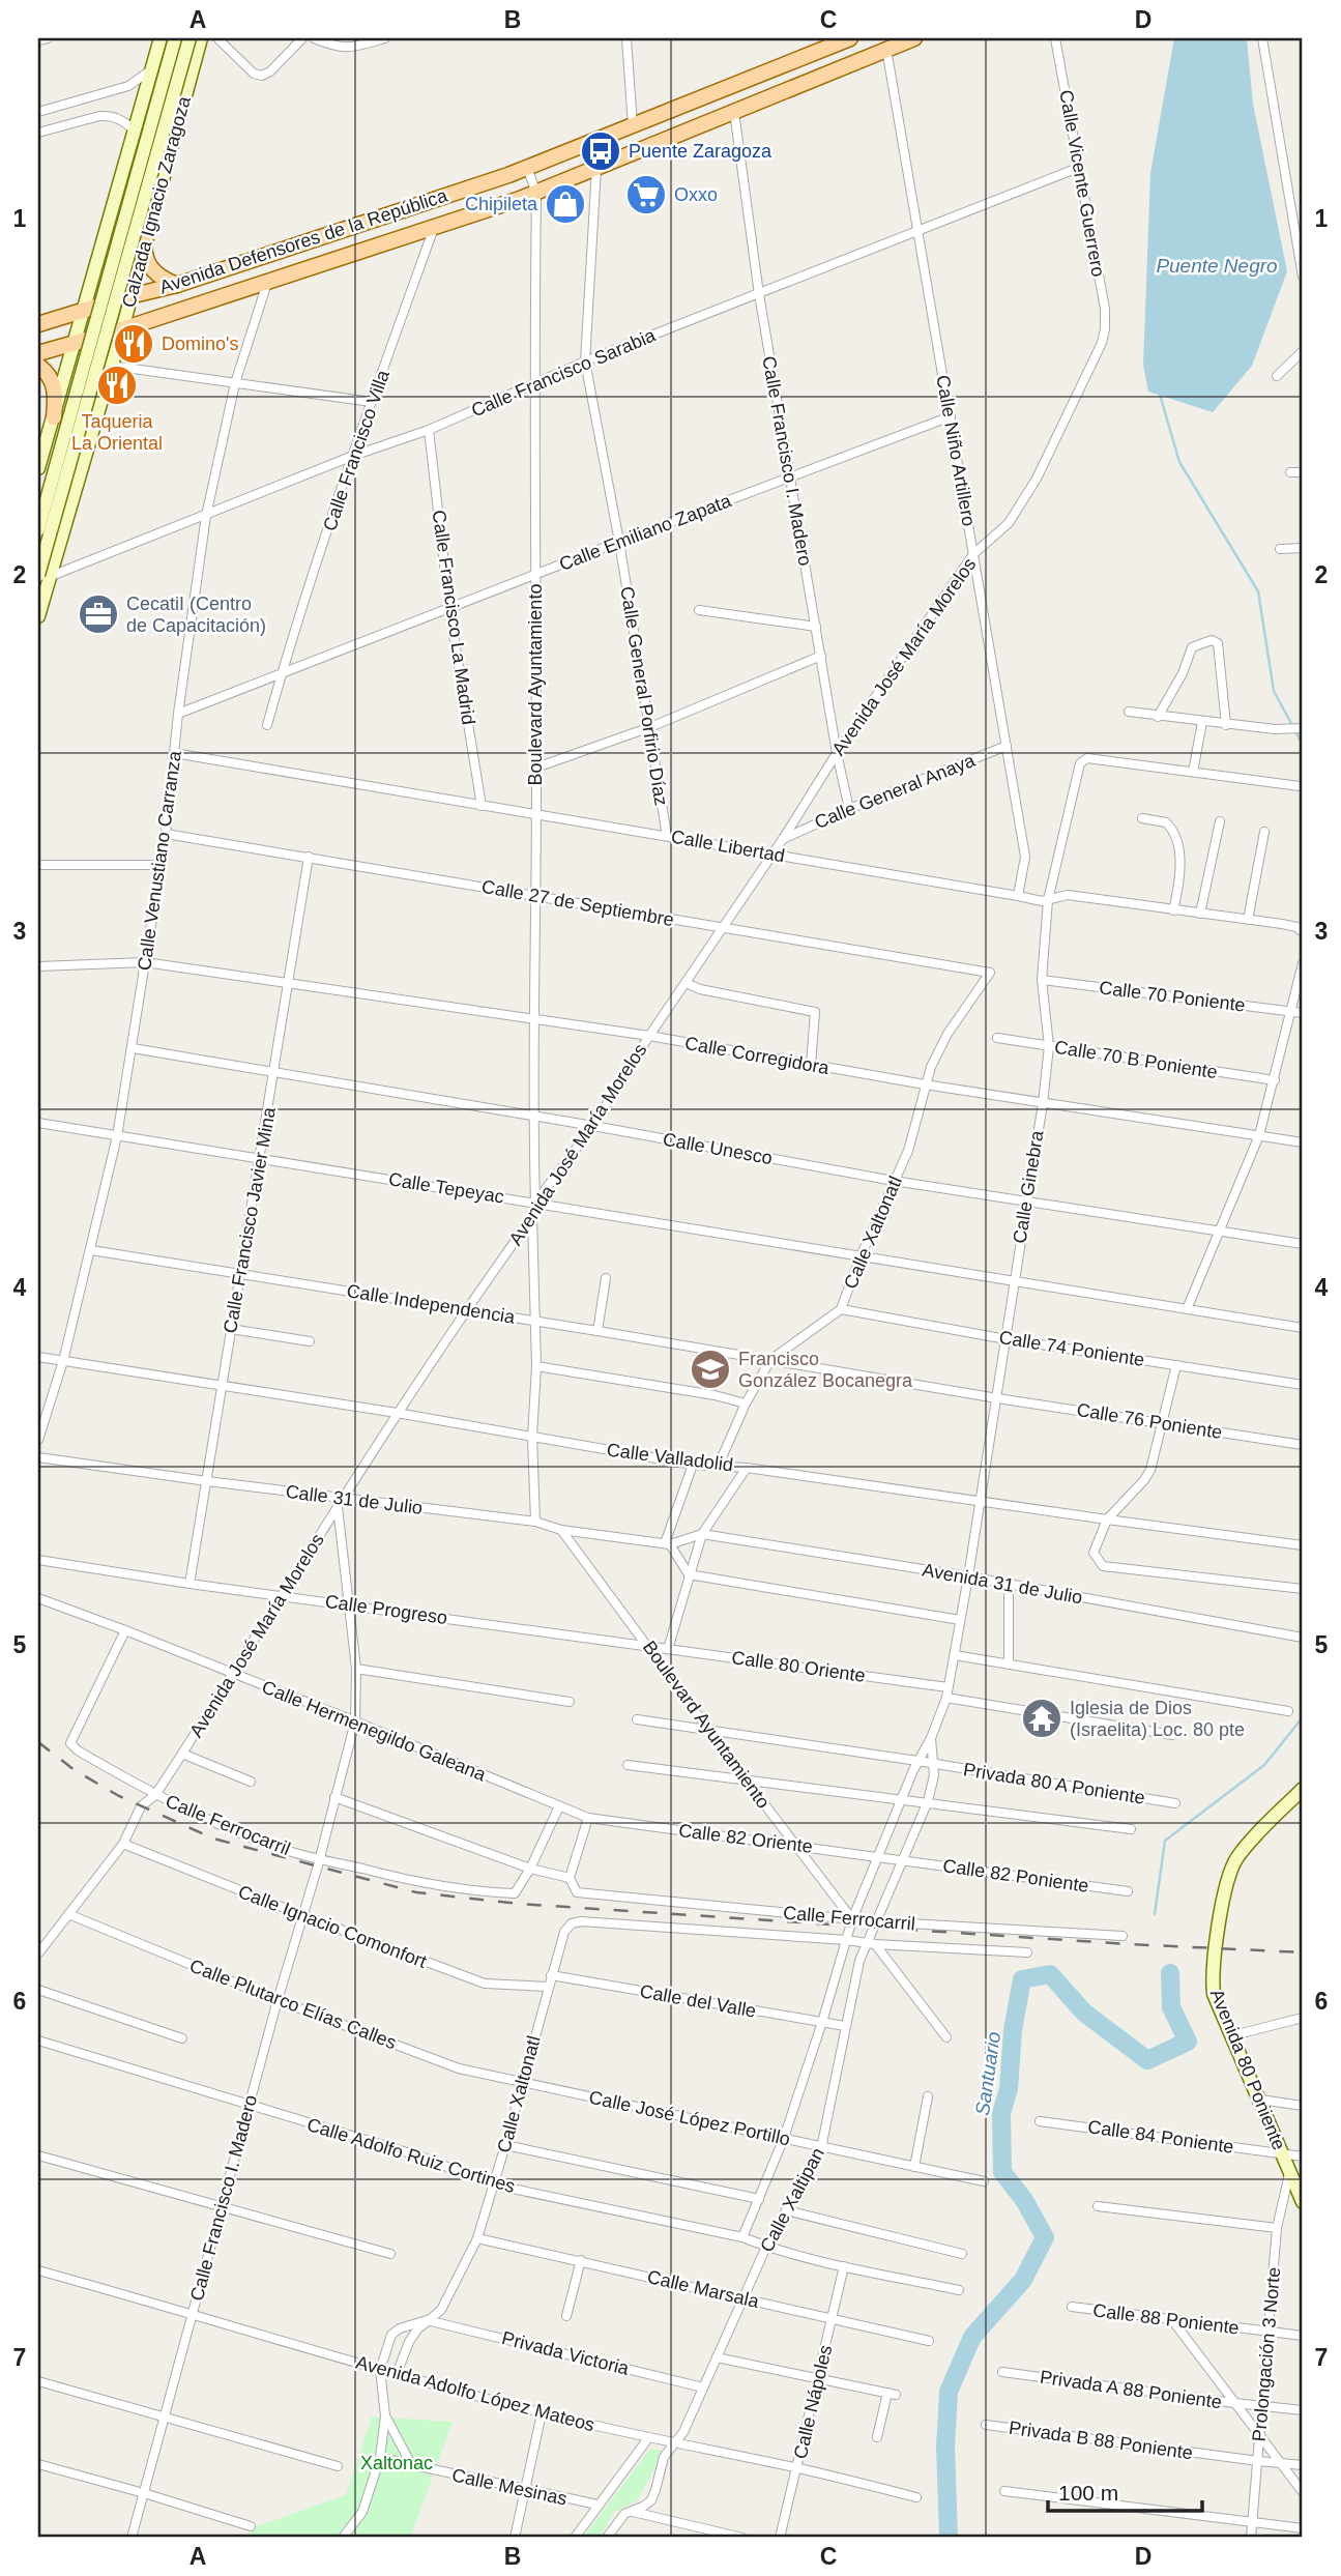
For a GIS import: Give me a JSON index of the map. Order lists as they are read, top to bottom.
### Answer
{
  "streets": {
    "main road": ["Calzada Ignacio Zaragoza", "Avenida Defensores de la República", "Avenida 80 Poniente"],
    "street": [
      "Calle Vicente Guerrero",
      "Calle Francisco Sarabia",
      "Calle Francisco Villa",
      "Calle Niño Artillero",
      "Calle Francisco I. Madero",
      "Calle Emiliano Zapata",
      "Calle Francisco La Madrid",
      "Avenida José María Morelos",
      "Boulevard Ayuntamiento",
      "Calle General Porfirio Díaz",
      "Calle General Anaya",
      "Calle Libertad",
      "Calle Venustiano Carranza",
      "Calle 27 de Septiembre",
      "Calle 70 Poniente",
      "Calle Corregidora",
      "Calle 70 B Poniente",
      "Calle Unesco",
      "Calle Ginebra",
      "Calle Tepeyac",
      "Calle Francisco Javier Mina",
      "Calle Xaltonatl",
      "Calle Independencia",
      "Calle 74 Poniente",
      "Calle 76 Poniente",
      "Calle Valladolid",
      "Calle 31 de Julio",
      "Avenida 31 de Julio",
      "Calle Progreso",
      "Calle 80 Oriente",
      "Calle Hermenegildo Galeana",
      "Privada 80 A Poniente",
      "Calle Ferrocarril",
      "Calle 82 Oriente",
      "Calle 82 Poniente",
      "Calle Ignacio Comonfort",
      "Calle del Valle",
      "Calle Plutarco Elías Calles",
      "Calle José López Portillo",
      "Calle 84 Poniente",
      "Calle Adolfo Ruiz Cortines",
      "Calle Xaltipan",
      "Calle Marsala",
      "Calle 88 Poniente",
      "Privada Victoria",
      "Prolongación 3 Norte",
      "Privada A 88 Poniente",
      "Avenida Adolfo López Mateos",
      "Calle Nápoles",
      "Privada B 88 Poniente",
      "Calle Mesinas"
    ]
  },
  "crossings": [
    ["Calle Vicente Guerrero", "Calle Francisco Sarabia"],
    ["Calle Vicente Guerrero", "Avenida José María Morelos"],
    ["Calzada Ignacio Zaragoza", "Avenida Defensores de la República"],
    ["Calzada Ignacio Zaragoza", "Calle Francisco Sarabia"],
    ["Avenida Defensores de la República", "Calle Francisco Villa"],
    ["Avenida Defensores de la República", "Calle Niño Artillero"],
    ["Avenida Defensores de la República", "Calle Francisco I. Madero"],
    ["Avenida Defensores de la República", "Boulevard Ayuntamiento"],
    ["Avenida Defensores de la República", "Calle General Porfirio Díaz"],
    ["Avenida Defensores de la República", "Calle Venustiano Carranza"],
    ["Calle Francisco Sarabia", "Calle Francisco Villa"],
    ["Calle Francisco Sarabia", "Calle Niño Artillero"],
    ["Calle Francisco Sarabia", "Calle Francisco I. Madero"],
    ["Calle Francisco Sarabia", "Calle Francisco La Madrid"],
    ["Calle Francisco Sarabia", "Boulevard Ayuntamiento"],
    ["Calle Francisco Sarabia", "Calle General Porfirio Díaz"],
    ["Calle Francisco Sarabia", "Calle Venustiano Carranza"],
    ["Calle Francisco Villa", "Calle Emiliano Zapata"],
    ["Calle Niño Artillero", "Calle Emiliano Zapata"],
    ["Calle Niño Artillero", "Avenida José María Morelos"],
    ["Calle Niño Artillero", "Calle General Anaya"],
    ["Calle Niño Artillero", "Calle Libertad"],
    ["Calle Francisco I. Madero", "Calle Emiliano Zapata"],
    ["Calle Francisco I. Madero", "Avenida José María Morelos"],
    ["Calle Francisco I. Madero", "Calle General Anaya"],
    ["Calle Francisco I. Madero", "Calle 31 de Julio"],
    ["Calle Francisco I. Madero", "Calle Progreso"],
    ["Calle Francisco I. Madero", "Calle Hermenegildo Galeana"],
    ["Calle Francisco I. Madero", "Calle Ferrocarril"],
    ["Calle Francisco I. Madero", "Calle Ignacio Comonfort"],
    ["Calle Francisco I. Madero", "Calle Plutarco Elías Calles"],
    ["Calle Francisco I. Madero", "Calle Adolfo Ruiz Cortines"],
    ["Calle Francisco I. Madero", "Avenida Adolfo López Mateos"],
    ["Calle Emiliano Zapata", "Calle Francisco La Madrid"],
    ["Calle Emiliano Zapata", "Boulevard Ayuntamiento"],
    ["Calle Emiliano Zapata", "Calle General Porfirio Díaz"],
    ["Calle Emiliano Zapata", "Calle Venustiano Carranza"],
    ["Calle Francisco La Madrid", "Calle Libertad"],
    ["Avenida José María Morelos", "Boulevard Ayuntamiento"],
    ["Avenida José María Morelos", "Calle General Anaya"],
    ["Avenida José María Morelos", "Calle Libertad"],
    ["Avenida José María Morelos", "Calle 27 de Septiembre"],
    ["Avenida José María Morelos", "Calle Corregidora"],
    ["Avenida José María Morelos", "Calle Unesco"],
    ["Avenida José María Morelos", "Calle Tepeyac"],
    ["Avenida José María Morelos", "Calle Independencia"],
    ["Avenida José María Morelos", "Calle Valladolid"],
    ["Avenida José María Morelos", "Calle 31 de Julio"],
    ["Avenida José María Morelos", "Calle Progreso"],
    ["Avenida José María Morelos", "Calle Hermenegildo Galeana"],
    ["Avenida José María Morelos", "Calle Ferrocarril"],
    ["Avenida José María Morelos", "Calle Ignacio Comonfort"],
    ["Avenida José María Morelos", "Calle Plutarco Elías Calles"],
    ["Boulevard Ayuntamiento", "Calle Libertad"],
    ["Boulevard Ayuntamiento", "Calle 27 de Septiembre"],
    ["Boulevard Ayuntamiento", "Calle Corregidora"],
    ["Boulevard Ayuntamiento", "Calle Unesco"],
    ["Boulevard Ayuntamiento", "Calle Ginebra"],
    ["Boulevard Ayuntamiento", "Calle Tepeyac"],
    ["Boulevard Ayuntamiento", "Calle 31 de Julio"],
    ["Boulevard Ayuntamiento", "Calle Progreso"],
    ["Boulevard Ayuntamiento", "Calle 80 Oriente"],
    ["Boulevard Ayuntamiento", "Privada 80 A Poniente"],
    ["Boulevard Ayuntamiento", "Calle Ferrocarril"],
    ["Boulevard Ayuntamiento", "Calle 82 Oriente"],
    ["Calle General Porfirio Díaz", "Calle Libertad"],
    ["Calle Libertad", "Calle Venustiano Carranza"],
    ["Calle Libertad", "Calle Ginebra"],
    ["Calle Venustiano Carranza", "Calle 27 de Septiembre"],
    ["Calle Venustiano Carranza", "Calle Corregidora"],
    ["Calle Venustiano Carranza", "Calle Unesco"],
    ["Calle Venustiano Carranza", "Calle Tepeyac"],
    ["Calle Venustiano Carranza", "Calle Independencia"],
    ["Calle Venustiano Carranza", "Calle Valladolid"],
    ["Calle 27 de Septiembre", "Calle Francisco Javier Mina"],
    ["Calle 27 de Septiembre", "Calle Xaltonatl"],
    ["Calle 70 Poniente", "Calle Ginebra"],
    ["Calle Corregidora", "Calle Ginebra"],
    ["Calle Corregidora", "Calle Francisco Javier Mina"],
    ["Calle Corregidora", "Calle Xaltonatl"],
    ["Calle 70 B Poniente", "Calle Ginebra"],
    ["Calle Unesco", "Calle Ginebra"],
    ["Calle Unesco", "Calle Francisco Javier Mina"],
    ["Calle Unesco", "Calle Xaltonatl"],
    ["Calle Ginebra", "Calle Tepeyac"],
    ["Calle Ginebra", "Calle Xaltonatl"],
    ["Calle Ginebra", "Calle 74 Poniente"],
    ["Calle Ginebra", "Calle 76 Poniente"],
    ["Calle Ginebra", "Calle Valladolid"],
    ["Calle Ginebra", "Avenida 31 de Julio"],
    ["Calle Ginebra", "Calle 80 Oriente"],
    ["Calle Ginebra", "Privada 80 A Poniente"],
    ["Calle Ginebra", "Calle Ferrocarril"],
    ["Calle Ginebra", "Calle 82 Oriente"],
    ["Calle Ginebra", "Calle 82 Poniente"],
    ["Calle Ginebra", "Calle del Valle"],
    ["Calle Ginebra", "Calle José López Portillo"],
    ["Calle Ginebra", "Calle Adolfo Ruiz Cortines"],
    ["Calle Ginebra", "Calle Xaltipan"],
    ["Calle Tepeyac", "Calle Francisco Javier Mina"],
    ["Calle Tepeyac", "Calle Xaltonatl"],
    ["Calle Francisco Javier Mina", "Calle Independencia"],
    ["Calle Francisco Javier Mina", "Calle Valladolid"],
    ["Calle Francisco Javier Mina", "Calle 31 de Julio"],
    ["Calle Francisco Javier Mina", "Calle Progreso"],
    ["Calle Xaltonatl", "Calle Independencia"],
    ["Calle Xaltonatl", "Calle 74 Poniente"],
    ["Calle Xaltonatl", "Calle 76 Poniente"],
    ["Calle Xaltonatl", "Calle Valladolid"],
    ["Calle Xaltonatl", "Calle Ignacio Comonfort"],
    ["Calle Xaltonatl", "Calle del Valle"],
    ["Calle Xaltonatl", "Calle Plutarco Elías Calles"],
    ["Calle Xaltonatl", "Calle José López Portillo"],
    ["Calle Xaltonatl", "Calle Adolfo Ruiz Cortines"],
    ["Calle Xaltonatl", "Calle Marsala"],
    ["Calle Xaltonatl", "Privada Victoria"],
    ["Calle Xaltonatl", "Avenida Adolfo López Mateos"],
    ["Calle Independencia", "Calle 76 Poniente"],
    ["Calle 31 de Julio", "Avenida 31 de Julio"],
    ["Calle Progreso", "Calle 80 Oriente"],
    ["Calle Hermenegildo Galeana", "Calle Ferrocarril"],
    ["Calle Hermenegildo Galeana", "Calle 82 Oriente"],
    ["Calle 82 Oriente", "Calle 82 Poniente"],
    ["Calle del Valle", "Calle Xaltipan"],
    ["Calle Plutarco Elías Calles", "Calle José López Portillo"],
    ["Avenida 80 Poniente", "Calle 84 Poniente"],
    ["Avenida 80 Poniente", "Prolongación 3 Norte"],
    ["Calle José López Portillo", "Calle Xaltipan"],
    ["Calle Adolfo Ruiz Cortines", "Calle Xaltipan"],
    ["Calle Adolfo Ruiz Cortines", "Calle Nápoles"],
    ["Calle Xaltipan", "Calle Marsala"],
    ["Calle Xaltipan", "Privada Victoria"],
    ["Calle Xaltipan", "Avenida Adolfo López Mateos"],
    ["Calle Marsala", "Calle Nápoles"],
    ["Calle 88 Poniente", "Prolongación 3 Norte"],
    ["Prolongación 3 Norte", "Privada A 88 Poniente"],
    ["Prolongación 3 Norte", "Privada B 88 Poniente"],
    ["Avenida Adolfo López Mateos", "Calle Nápoles"]
  ],
  "water": ["Puente Negro", "Santuario"],
  "parks": ["Xaltonac"],
  "places": {
    "bus stop": ["Puente Zaragoza"],
    "supermarket": ["Oxxo"],
    "shop": ["Chipileta"],
    "restaurant": ["Domino's", "Taqueria La Oriental"],
    "office": ["CecatiI (Centro de Capacitación)"],
    "school or university": ["Francisco González Bocanegra"],
    "temple": ["Iglesia de Dios (Israelita) Loc. 80 pte"]
  },
  "scale_bar": "100 m",
  "grid": {
    "columns": [
      "A",
      "B",
      "C",
      "D"
    ],
    "rows": [
      "1",
      "2",
      "3",
      "4",
      "5",
      "6",
      "7"
    ]
  }
}
